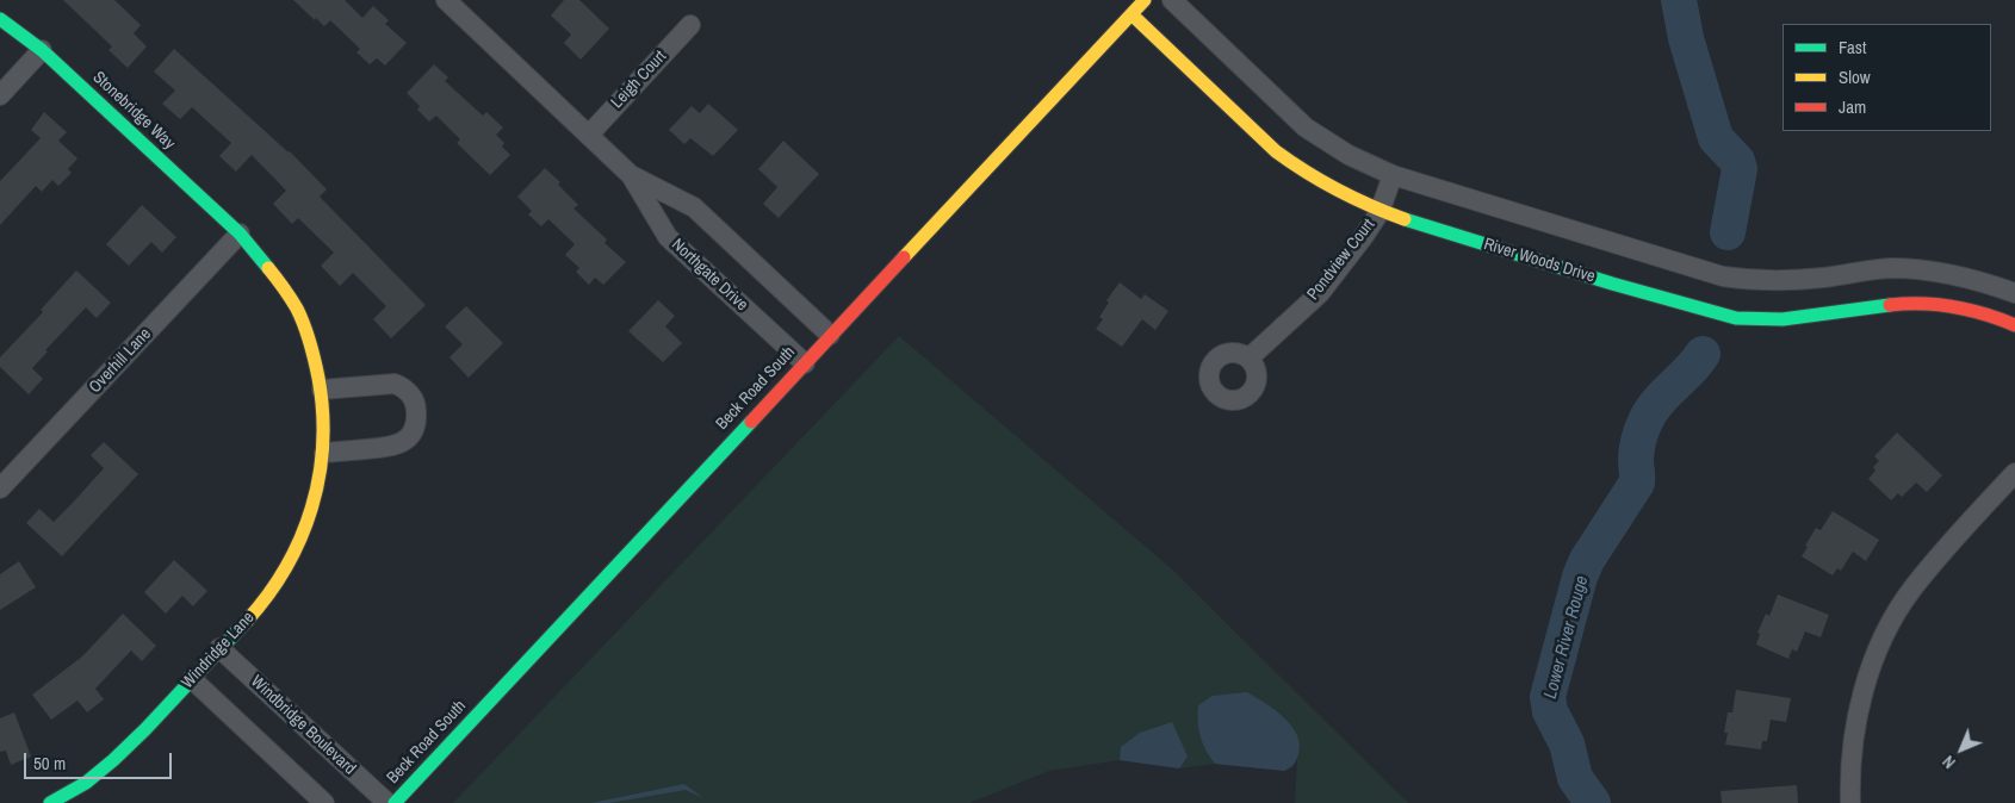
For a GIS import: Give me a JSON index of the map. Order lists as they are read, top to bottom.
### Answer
{
  "streets": {
    "street": [
      "Leigh Court",
      "Stonebridge Way",
      "Pondview Court",
      "River Woods Drive",
      "Northgate Drive",
      "Overhill Lane",
      "Beck Road South",
      "Windridge Lane",
      "Windbridge Boulevard"
    ]
  },
  "crossings": [
    ["Leigh Court", "Northgate Drive"],
    ["Stonebridge Way", "Overhill Lane"],
    ["Stonebridge Way", "Windridge Lane"],
    ["Pondview Court", "River Woods Drive"],
    ["River Woods Drive", "Beck Road South"],
    ["Northgate Drive", "Beck Road South"],
    ["Overhill Lane", "Windridge Lane"],
    ["Windridge Lane", "Windbridge Boulevard"]
  ],
  "water": ["Lower River Rouge"],
  "legend": ["Fast", "Slow", "Jam"],
  "scale_bar": "50 m",
  "north": "bottom left"
}
